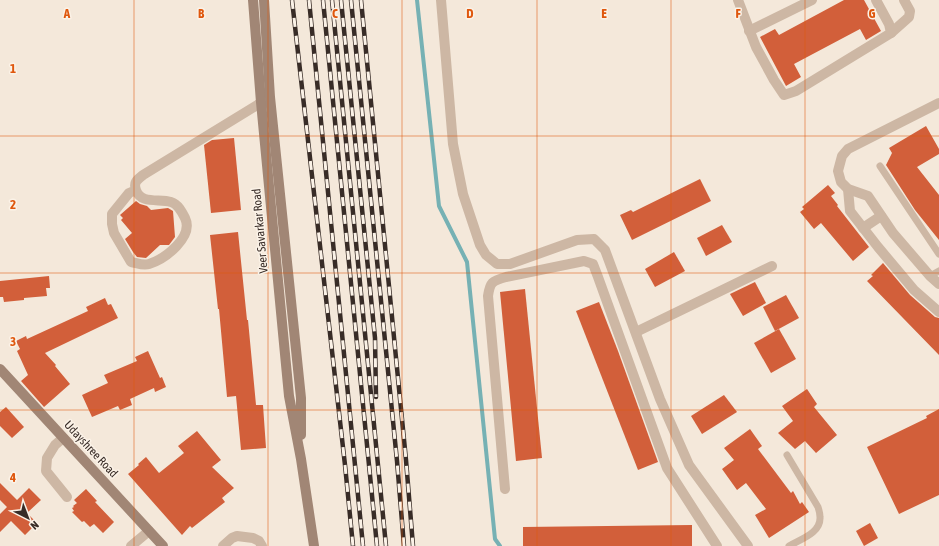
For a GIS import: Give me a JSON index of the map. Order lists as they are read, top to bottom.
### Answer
{
  "streets": {
    "street": ["Veer Savarkar Road", "Udayshree Road"]
  },
  "north": "bottom right",
  "grid": {
    "columns": [
      "A",
      "B",
      "C",
      "D",
      "E",
      "F",
      "G"
    ],
    "rows": [
      "1",
      "2",
      "3",
      "4"
    ]
  }
}
